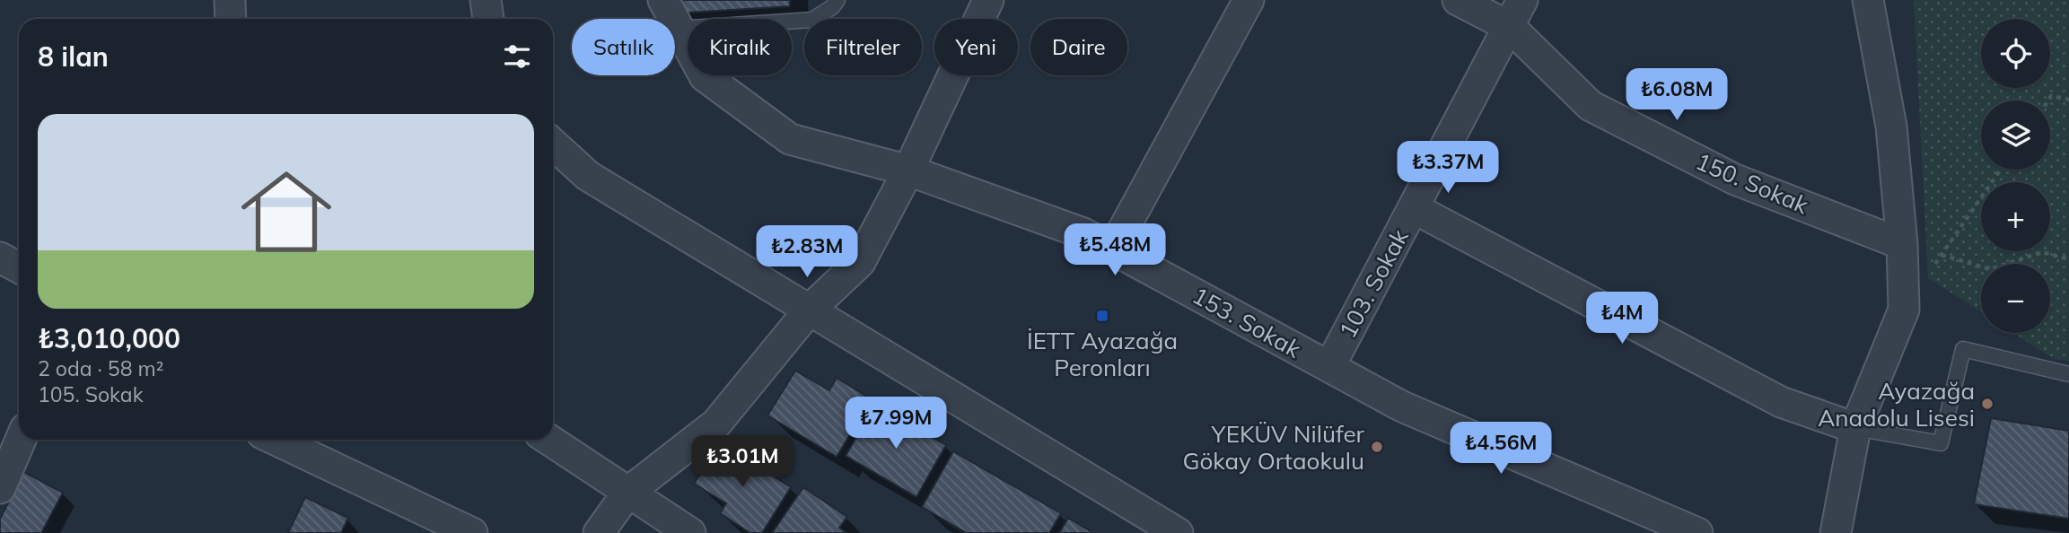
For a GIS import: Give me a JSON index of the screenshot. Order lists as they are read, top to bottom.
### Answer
{
  "streets": {
    "street": ["150. Sokak", "103. Sokak", "153. Sokak"]
  },
  "crossings": [
    ["150. Sokak", "103. Sokak"],
    ["103. Sokak", "153. Sokak"]
  ],
  "places": {
    "transit": ["İETT Ayazağa Peronları"],
    "other": ["Ayazağa Anadolu Lisesi", "YEKÜV Nilüfer Gökay Ortaokulu"]
  },
  "page": {
    "map_buttons": ["+", "−"],
    "chip": [
      "Satılık",
      "Kiralık",
      "Filtreler",
      "Yeni",
      "Daire"
    ],
    "heading": "8 ilan",
    "price": [
      "₺6.08M",
      "₺3.37M",
      "₺5.48M",
      "₺2.83M",
      "₺4M",
      "₺7.99M",
      "₺4.56M",
      "₺3.01M"
    ],
    "list": [
      {
        "name": "₺3,010,000",
        "note": "2 oda · 58 m² · 105. Sokak"
      }
    ]
  }
}
